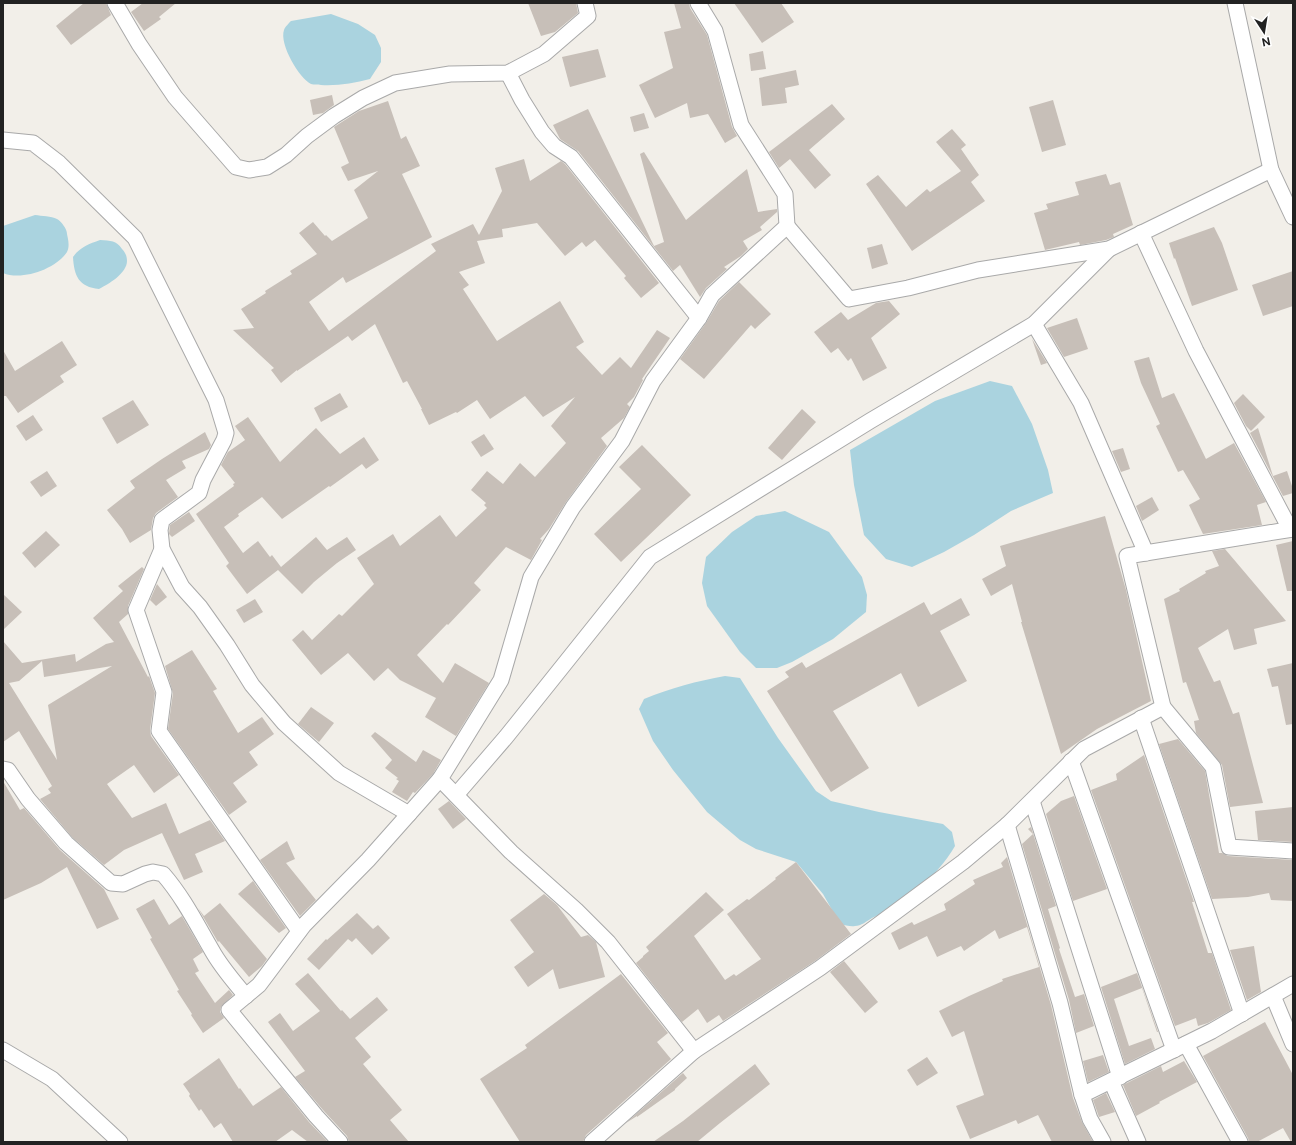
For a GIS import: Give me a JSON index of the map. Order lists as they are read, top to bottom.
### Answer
{
  "north": "bottom"
}
